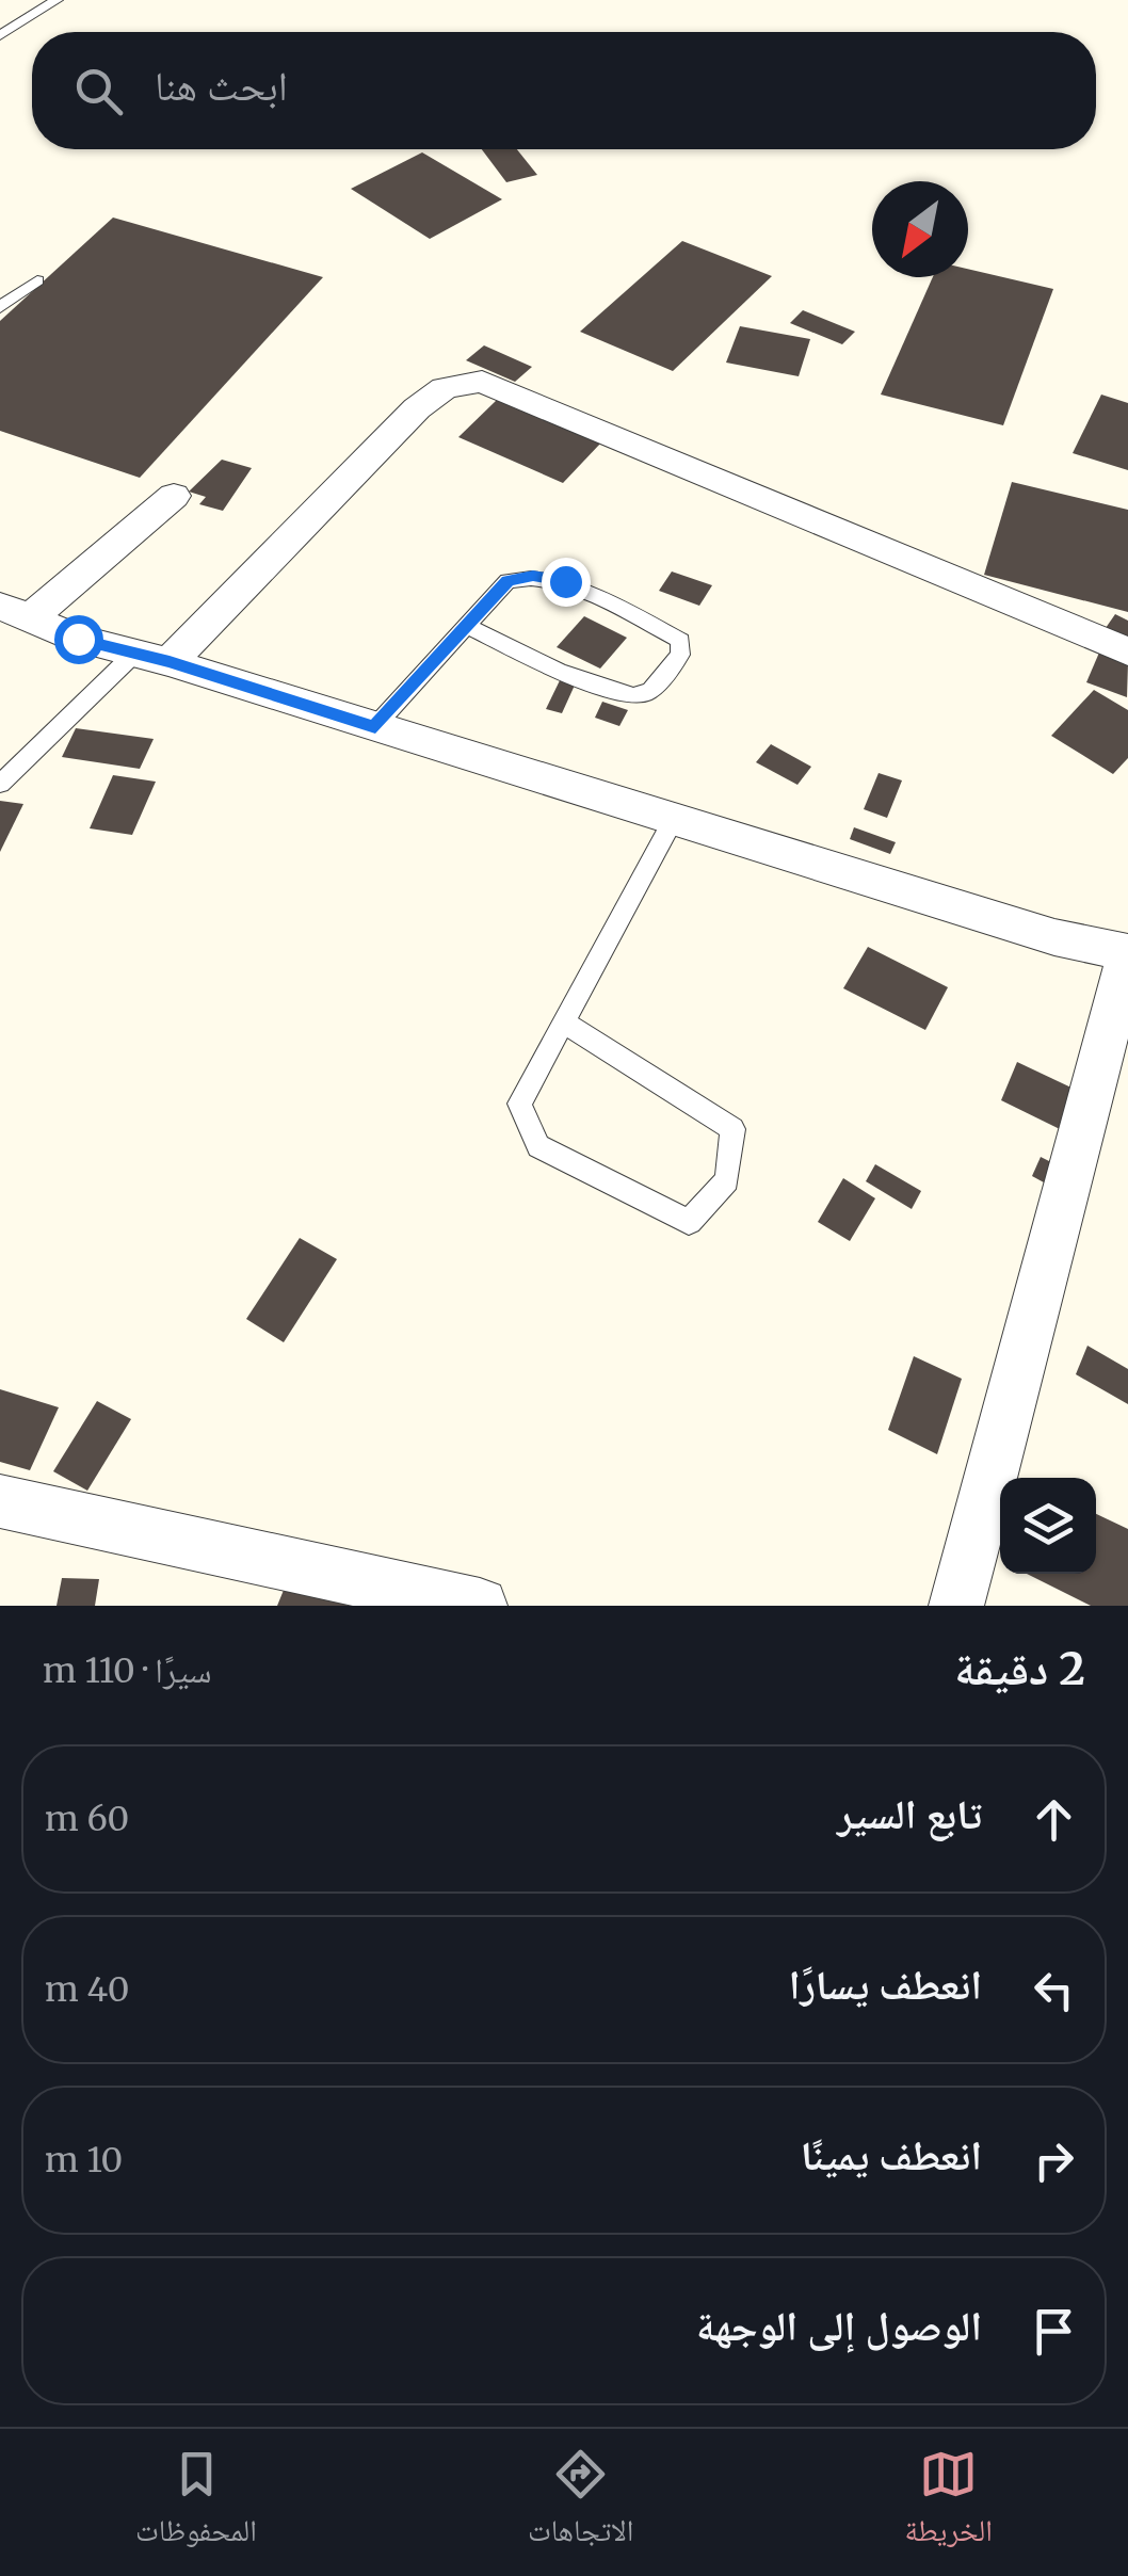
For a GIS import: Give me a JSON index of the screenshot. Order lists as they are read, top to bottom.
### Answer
{
  "north": "bottom left",
  "page": {
    "search": "ابحث هنا",
    "heading": ["2 دقيقة", "سيرًا · 110 m"],
    "list": [
      ["تابع السير", "60 m"],
      ["انعطف يسارًا", "40 m"],
      ["انعطف يمينًا", "10 m"],
      "الوصول إلى الوجهة"
    ],
    "nav": ["الخريطة", "الاتجاهات", "المحفوظات"]
  }
}
